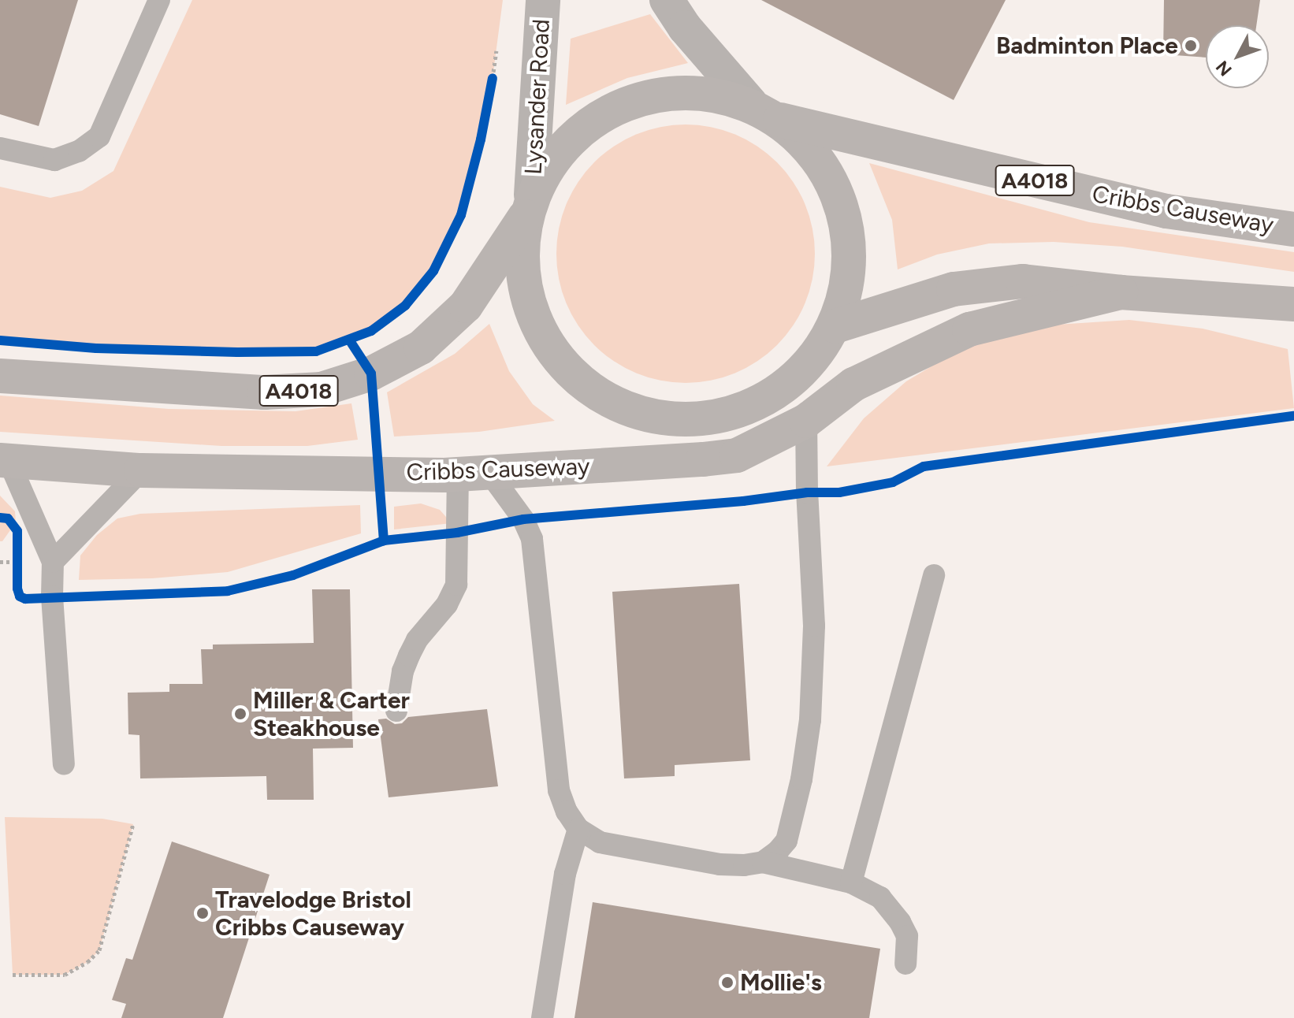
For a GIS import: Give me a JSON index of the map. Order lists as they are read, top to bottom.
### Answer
{
  "streets": {
    "main road": ["A4018", "Cribbs Causeway"],
    "street": ["Lysander Road"]
  },
  "crossings": [
    ["Lysander Road", "A4018"],
    ["A4018", "Cribbs Causeway"]
  ],
  "places": [
    "Badminton Place",
    "Miller & Carter Steakhouse",
    "Travelodge Bristol Cribbs Causeway",
    "Mollie's"
  ],
  "north": "bottom left"
}
